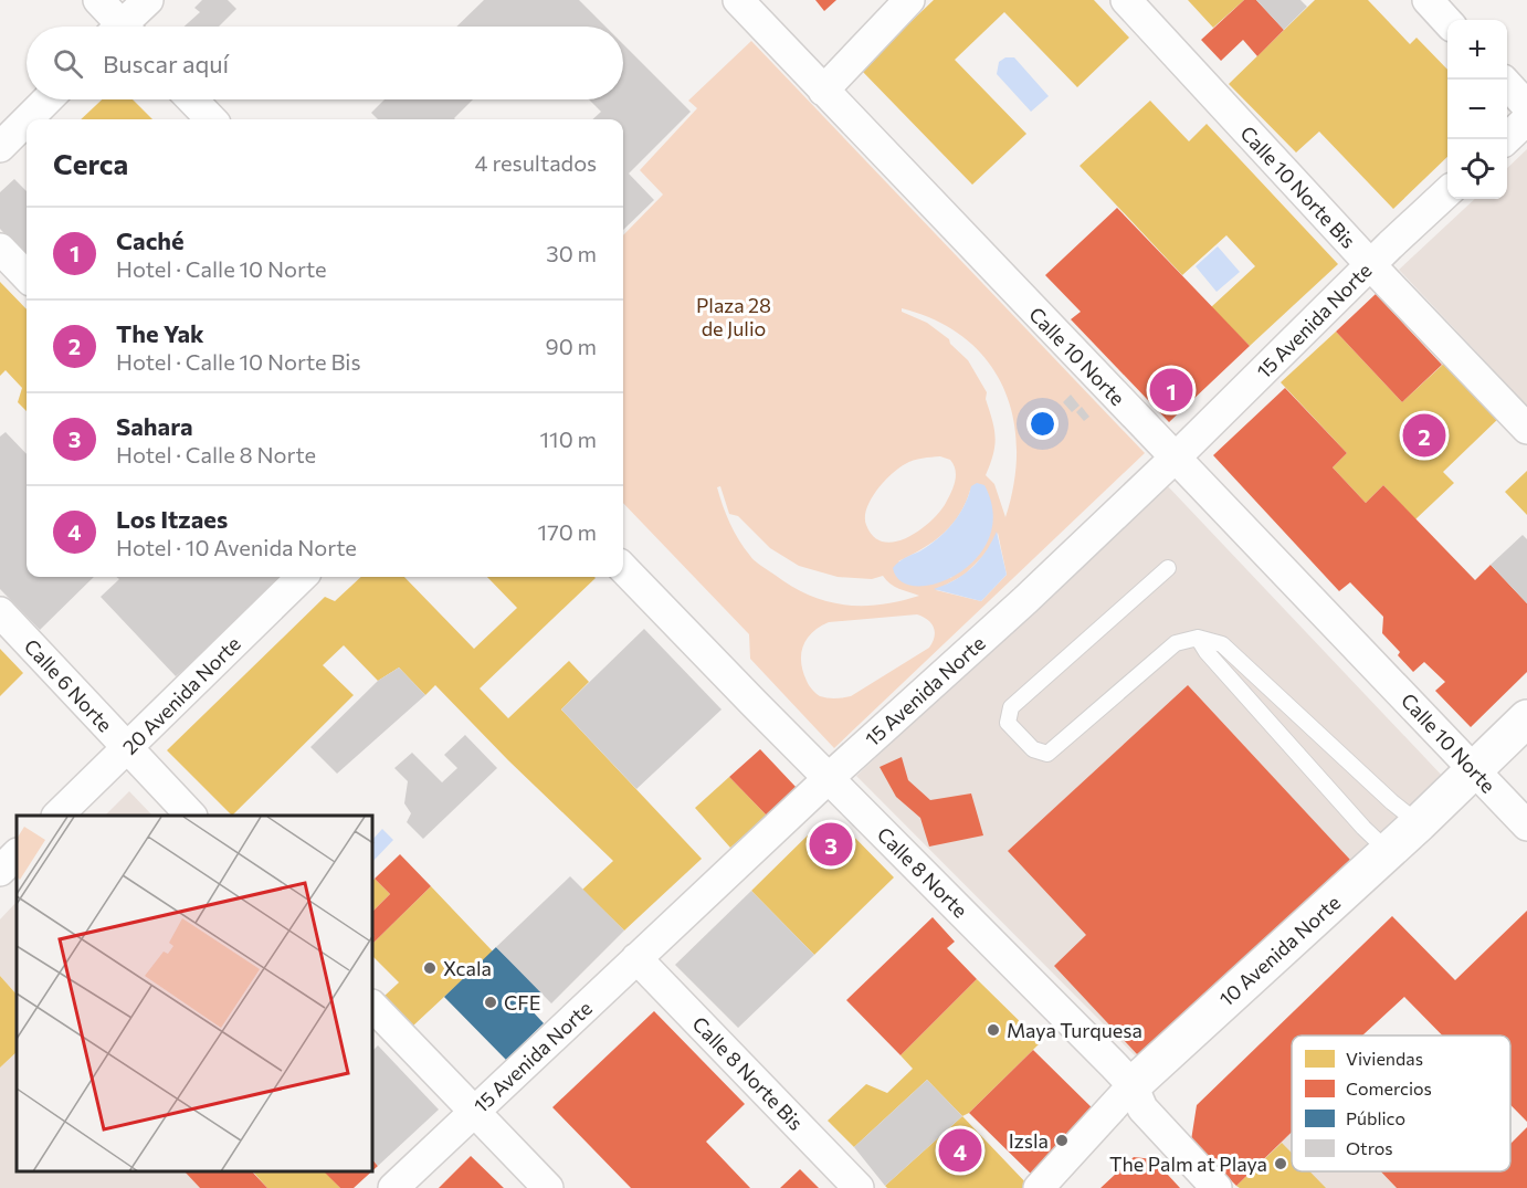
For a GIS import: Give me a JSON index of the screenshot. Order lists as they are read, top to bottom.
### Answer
{
  "streets": {
    "street": [
      "Calle 10 Norte Bis",
      "15 Avenida Norte",
      "Calle 10 Norte",
      "Calle 6 Norte",
      "20 Avenida Norte",
      "Calle 8 Norte",
      "10 Avenida Norte",
      "Calle 8 Norte Bis"
    ]
  },
  "crossings": [
    ["Calle 10 Norte Bis", "15 Avenida Norte"],
    ["15 Avenida Norte", "Calle 10 Norte"],
    ["15 Avenida Norte", "Calle 8 Norte"],
    ["15 Avenida Norte", "Calle 8 Norte Bis"],
    ["Calle 10 Norte", "10 Avenida Norte"],
    ["Calle 6 Norte", "20 Avenida Norte"],
    ["Calle 8 Norte", "10 Avenida Norte"]
  ],
  "parks": ["Plaza 28 de Julio"],
  "places": [
    "Xcala",
    "CFE",
    "Maya Turquesa",
    "Izsla",
    "The Palm at Playa"
  ],
  "legend": [
    "Viviendas",
    "Comercios",
    "Público",
    "Otros"
  ],
  "page": {
    "map_buttons": ["+", "−"],
    "search": "Buscar aquí",
    "heading": ["Cerca", "4 resultados"],
    "list": [
      {
        "mark": "1",
        "name": "Caché",
        "note": "Hotel · Calle 10 Norte",
        "value": "30 m"
      },
      {
        "mark": "2",
        "name": "The Yak",
        "note": "Hotel · Calle 10 Norte Bis",
        "value": "90 m"
      },
      {
        "mark": "3",
        "name": "Sahara",
        "note": "Hotel · Calle 8 Norte",
        "value": "110 m"
      },
      {
        "mark": "4",
        "name": "Los Itzaes",
        "note": "Hotel · 10 Avenida Norte",
        "value": "170 m"
      }
    ],
    "pins": [
      "1",
      "2",
      "3",
      "4"
    ]
  }
}
